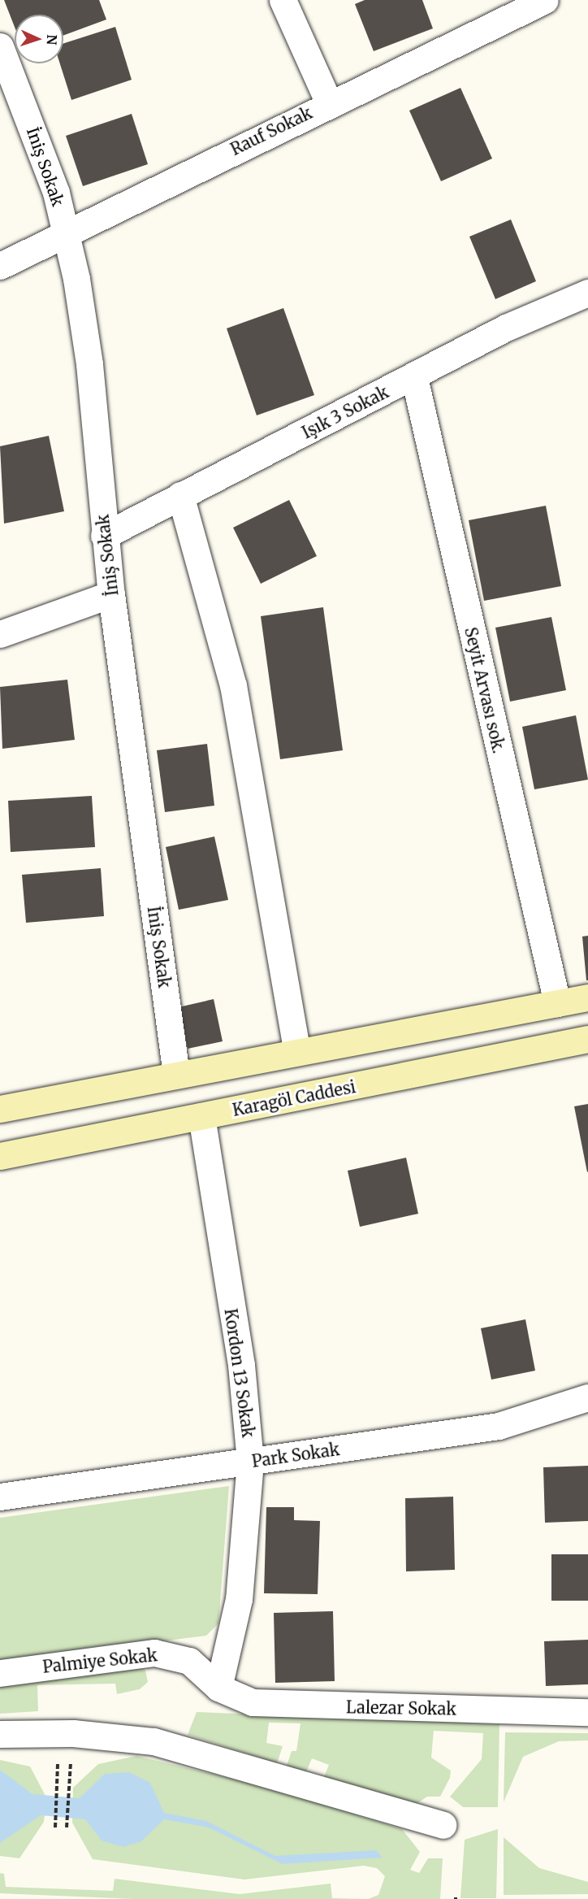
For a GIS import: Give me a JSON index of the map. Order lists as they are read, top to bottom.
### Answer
{
  "streets": {
    "main road": ["Karagöl Caddesi"],
    "street": [
      "Rauf Sokak",
      "İniş Sokak",
      "Işık 3 Sokak",
      "Seyit Arvası sok.",
      "Kordon 13 Sokak",
      "Park Sokak",
      "Palmiye Sokak",
      "Lalezar Sokak"
    ]
  },
  "crossings": [
    ["Rauf Sokak", "İniş Sokak"],
    ["İniş Sokak", "Işık 3 Sokak"],
    ["Işık 3 Sokak", "Seyit Arvası sok."],
    ["Karagöl Caddesi", "Kordon 13 Sokak"],
    ["Kordon 13 Sokak", "Park Sokak"],
    ["Kordon 13 Sokak", "Palmiye Sokak"],
    ["Kordon 13 Sokak", "Lalezar Sokak"],
    ["Palmiye Sokak", "Lalezar Sokak"]
  ],
  "north": "right"
}
